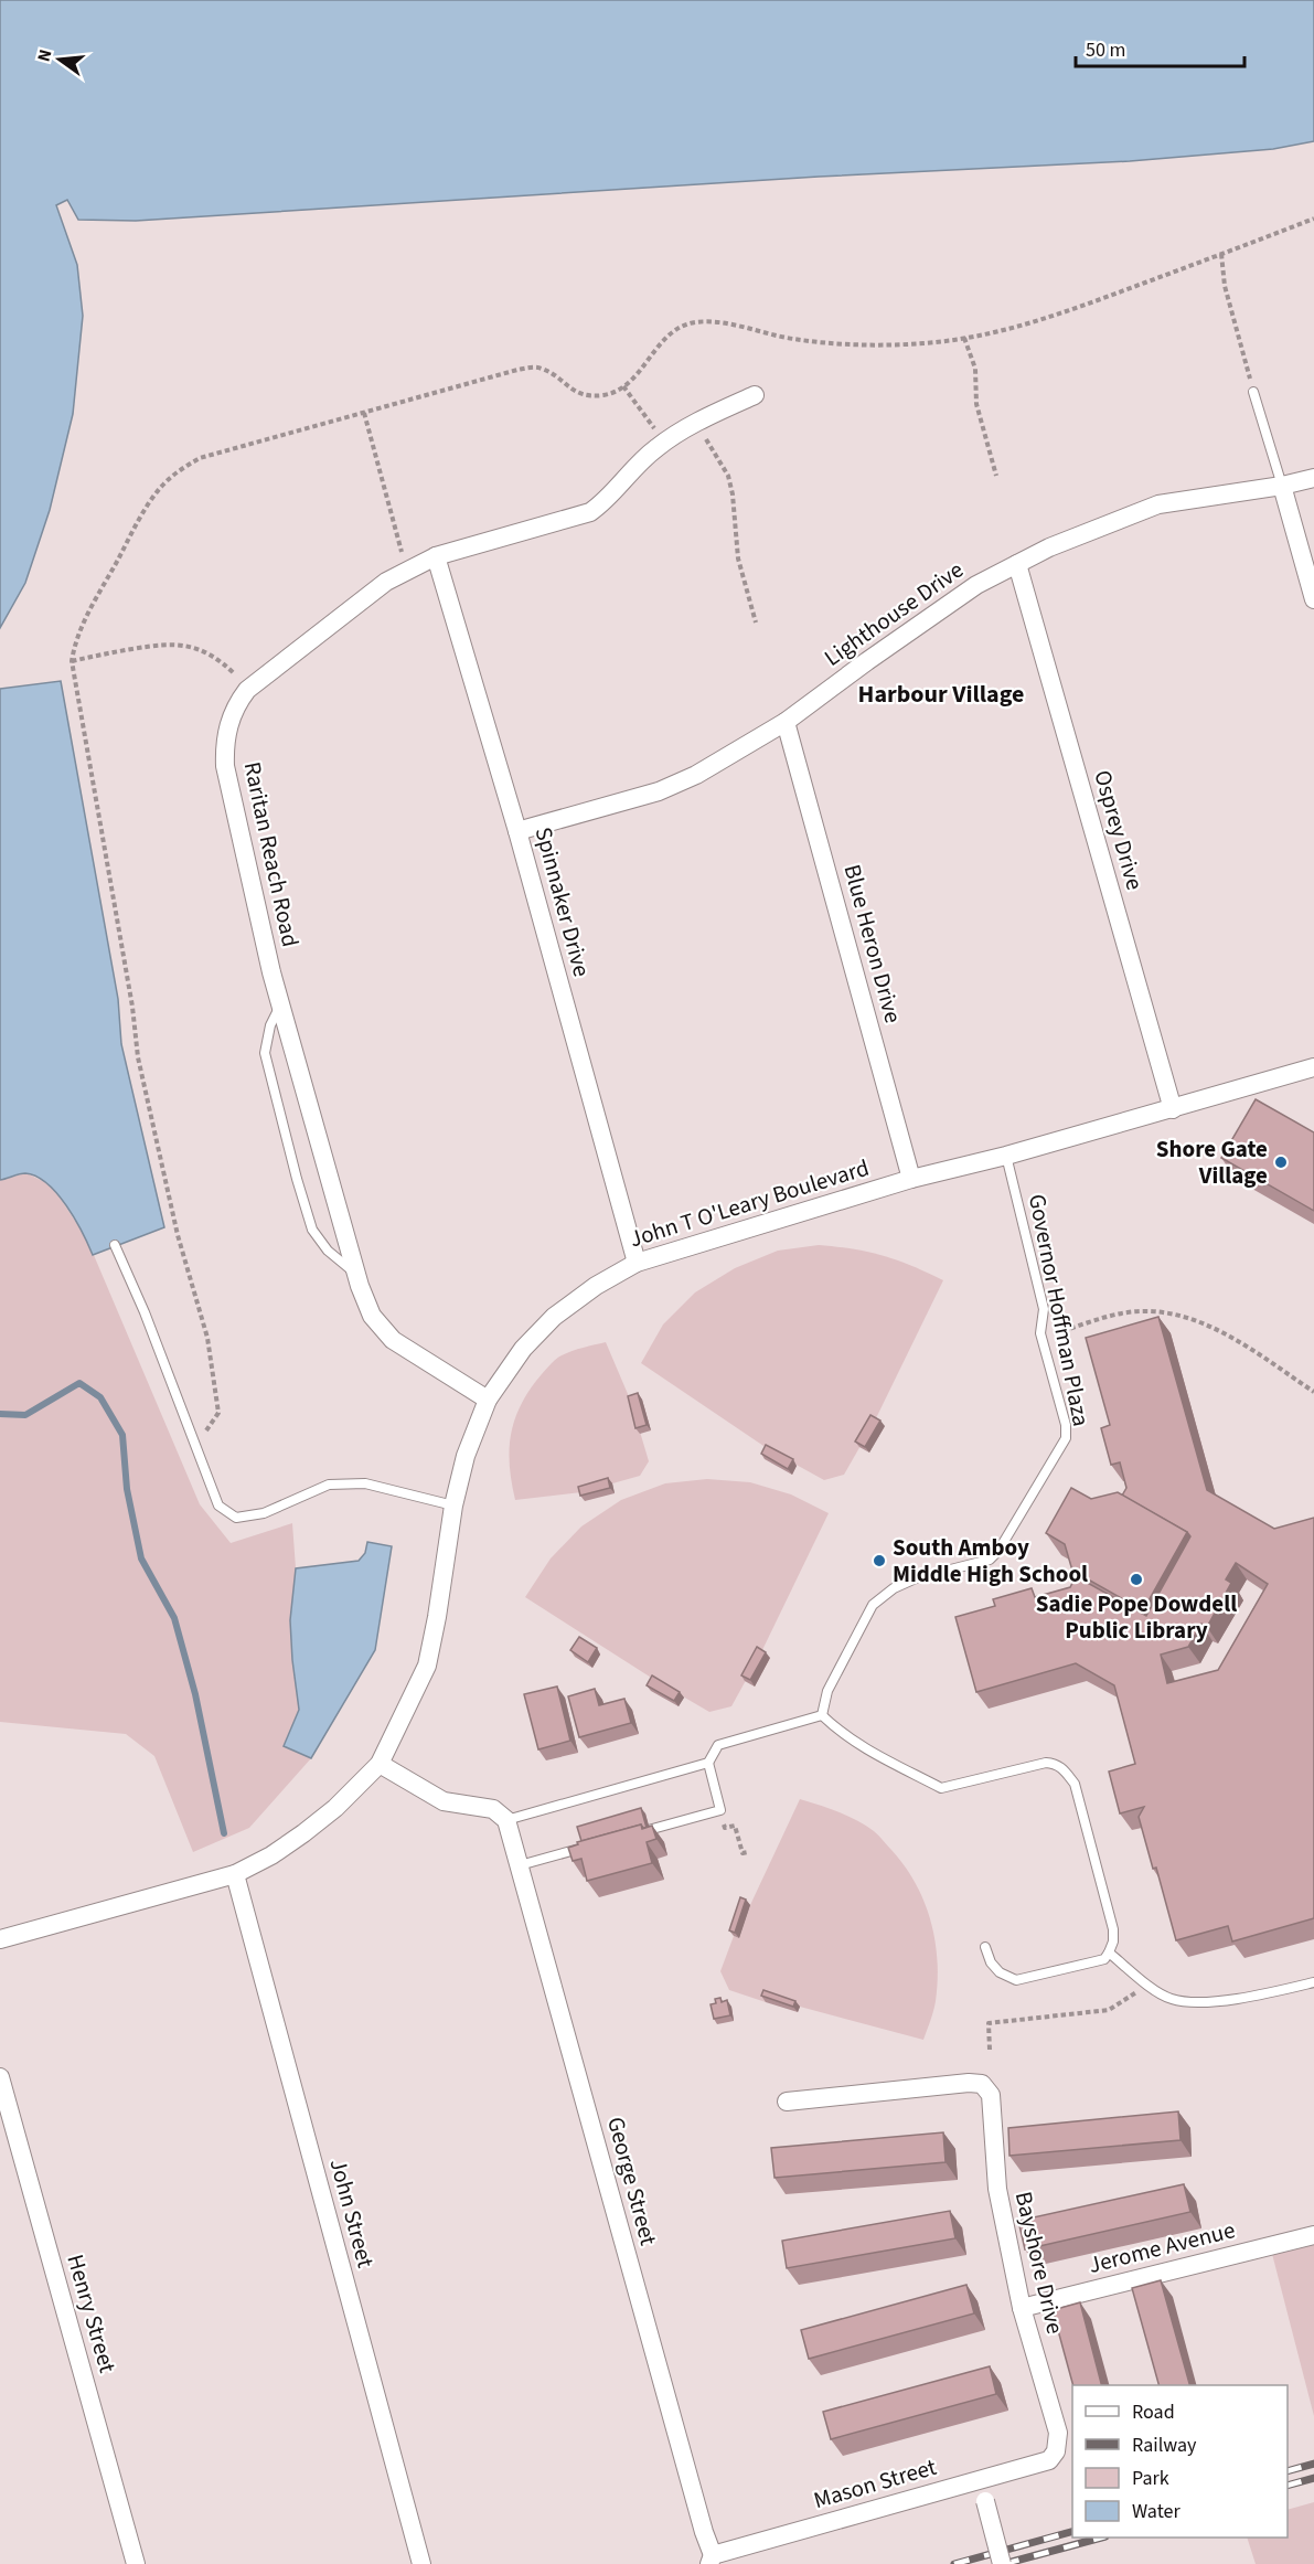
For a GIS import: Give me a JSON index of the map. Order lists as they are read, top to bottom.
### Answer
{
  "streets": {
    "street": [
      "Lighthouse Drive",
      "Osprey Drive",
      "Raritan Reach Road",
      "Spinnaker Drive",
      "Blue Heron Drive",
      "John T O'Leary Boulevard",
      "George Street",
      "John Street",
      "Jerome Avenue",
      "Bayshore Drive",
      "Henry Street",
      "Mason Street"
    ],
    "lane": ["Governor Hoffman Plaza"]
  },
  "crossings": [
    ["Lighthouse Drive", "Osprey Drive"],
    ["Lighthouse Drive", "Spinnaker Drive"],
    ["Lighthouse Drive", "Blue Heron Drive"],
    ["Osprey Drive", "John T O'Leary Boulevard"],
    ["Raritan Reach Road", "Spinnaker Drive"],
    ["Raritan Reach Road", "John T O'Leary Boulevard"],
    ["Spinnaker Drive", "John T O'Leary Boulevard"],
    ["Blue Heron Drive", "John T O'Leary Boulevard"],
    ["John T O'Leary Boulevard", "Governor Hoffman Plaza"],
    ["John T O'Leary Boulevard", "John Street"],
    ["George Street", "Mason Street"],
    ["Jerome Avenue", "Bayshore Drive"],
    ["Bayshore Drive", "Mason Street"]
  ],
  "districts": ["Harbour Village"],
  "places": ["Shore Gate Village", "South Amboy Middle High School", "Sadie Pope Dowdell Public Library"],
  "legend": [
    "Road",
    "Railway",
    "Park",
    "Water"
  ],
  "scale_bar": "50 m",
  "north": "left"
}
